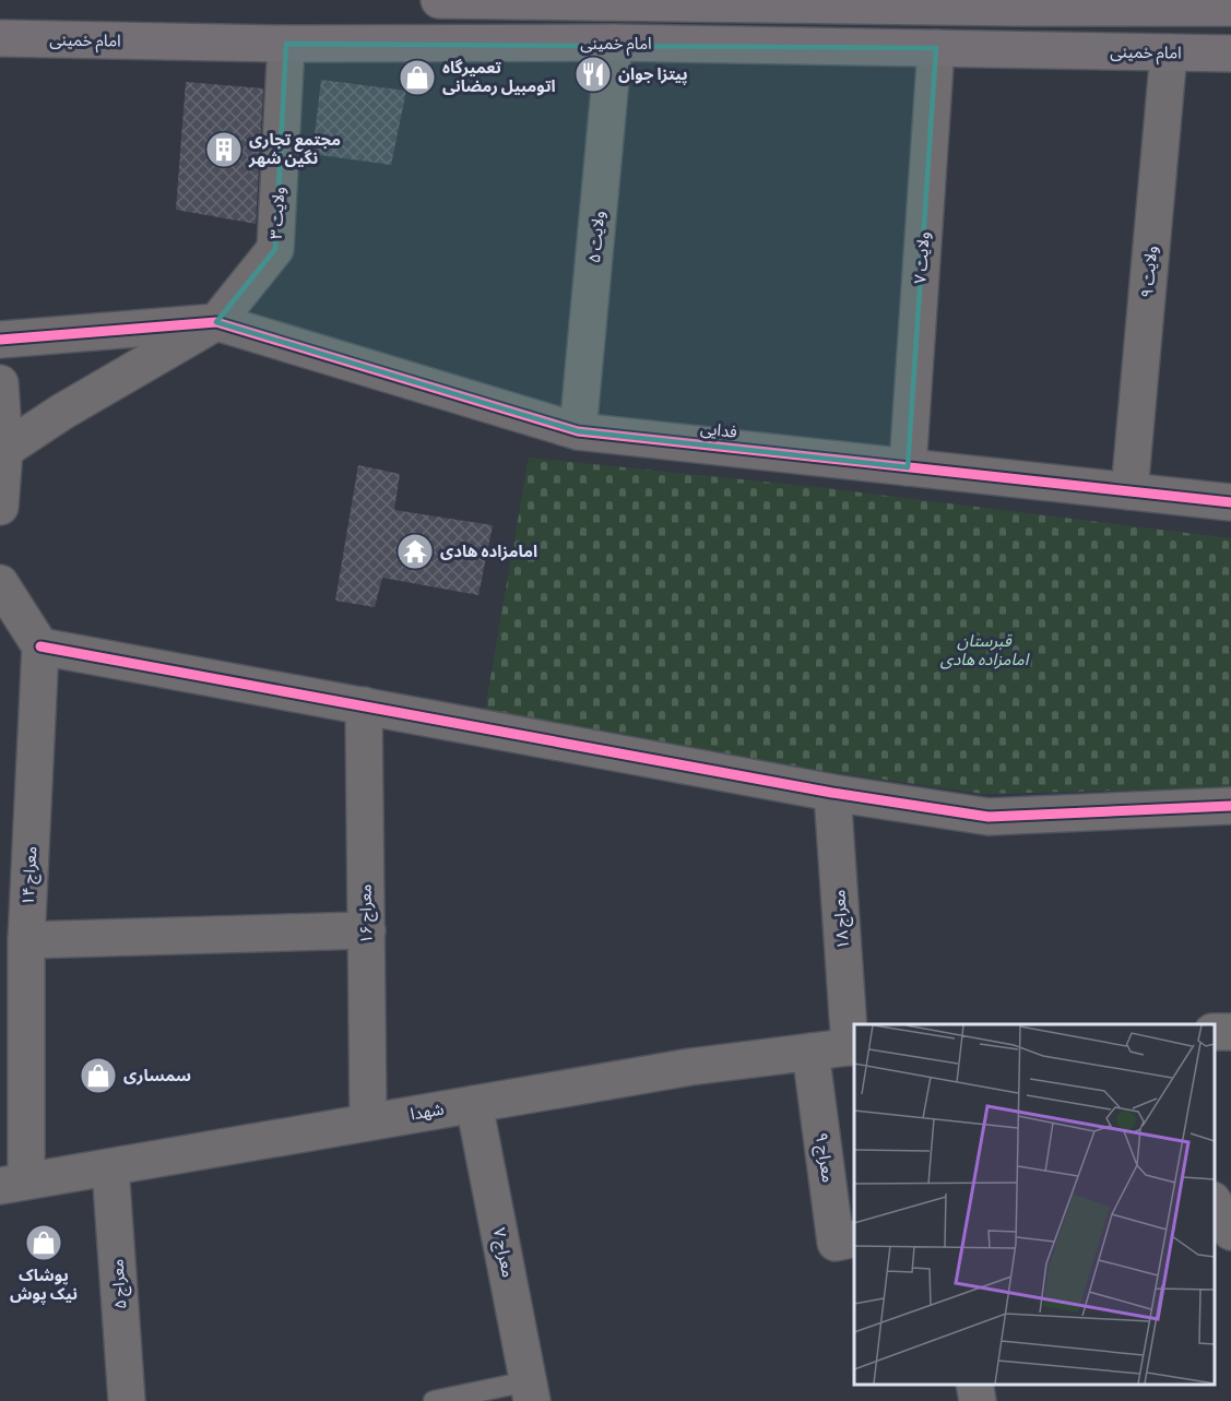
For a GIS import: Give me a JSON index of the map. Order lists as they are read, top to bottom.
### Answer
{
  "streets": {
    "main road": ["امام خمینی"],
    "street": [
      "ولایت ۳",
      "ولایت ۵",
      "ولایت ۷",
      "ولایت ۹",
      "فدایی",
      "معراج ۱۴",
      "معراج ۱۶",
      "معراج ۱۸",
      "شهدا",
      "معراج ۹",
      "معراج ۷",
      "معراج ۵"
    ]
  },
  "crossings": [
    ["امام خمینی", "ولایت ۳"],
    ["امام خمینی", "ولایت ۵"],
    ["امام خمینی", "ولایت ۷"],
    ["امام خمینی", "ولایت ۹"],
    ["ولایت ۳", "فدایی"],
    ["ولایت ۵", "فدایی"],
    ["ولایت ۷", "فدایی"],
    ["ولایت ۹", "فدایی"],
    ["معراج ۱۴", "شهدا"],
    ["معراج ۱۶", "شهدا"],
    ["معراج ۱۸", "شهدا"],
    ["شهدا", "معراج ۹"],
    ["شهدا", "معراج ۷"],
    ["شهدا", "معراج ۵"]
  ],
  "parks": ["قبرستان امامزاده هادی"],
  "places": {
    "restaurant": ["پیتزا جوان"],
    "shop": ["تعمیرگاه اتومبیل رمضانی", "سمساری", "پوشاک نیک پوش"],
    "building": ["مجتمع تجاری نگین شهر"],
    "temple": ["امامزاده هادی"]
  }
}
